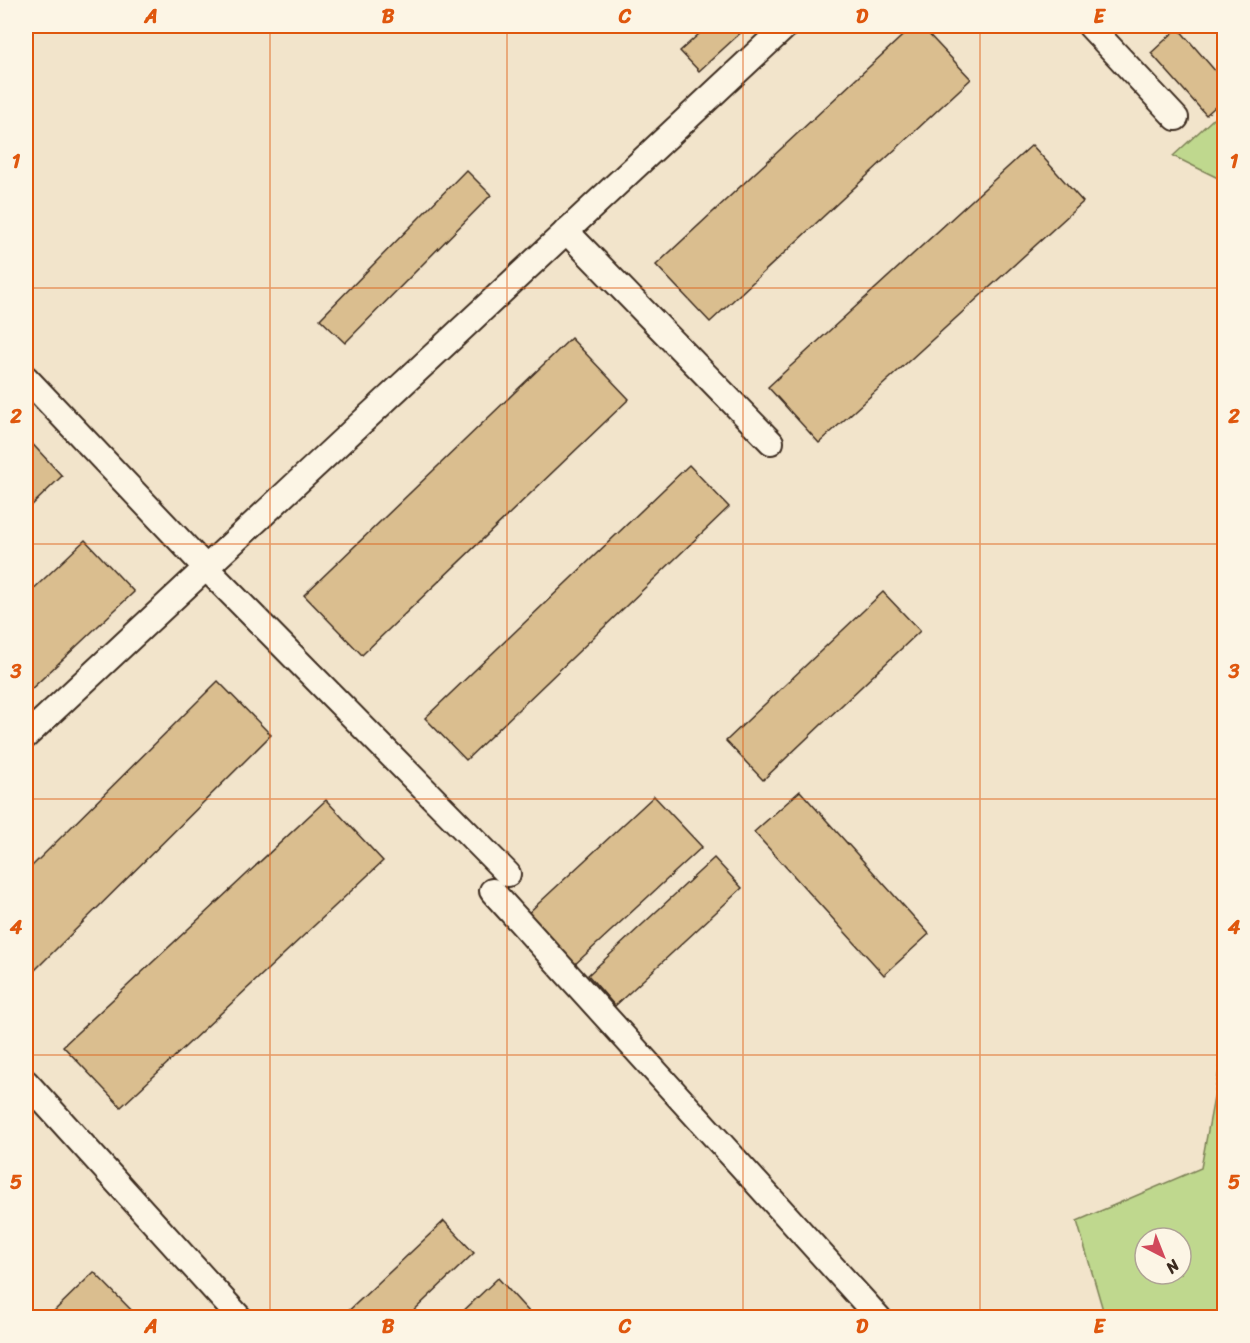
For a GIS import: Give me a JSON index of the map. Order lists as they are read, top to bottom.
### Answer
{
  "north": "bottom right",
  "grid": {
    "columns": [
      "A",
      "B",
      "C",
      "D",
      "E"
    ],
    "rows": [
      "1",
      "2",
      "3",
      "4",
      "5"
    ]
  }
}
